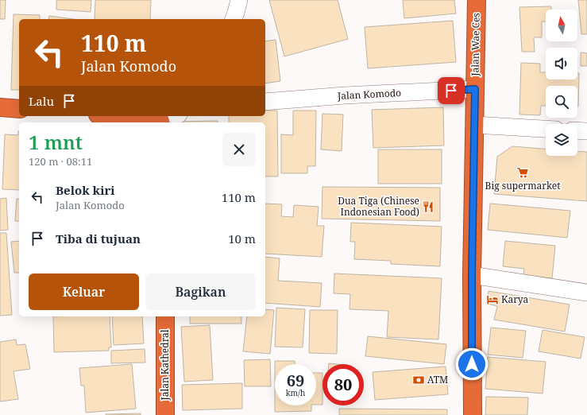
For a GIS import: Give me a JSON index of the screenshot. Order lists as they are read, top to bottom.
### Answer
{
  "streets": {
    "highway": ["Jalan Wae Ces", "Jalan Kathedral"],
    "street": ["Jalan Komodo"]
  },
  "crossings": [
    ["Jalan Wae Ces", "Jalan Komodo"]
  ],
  "places": {
    "supermarket": ["Big supermarket"],
    "restaurant": ["Dua Tiga (Chinese Indonesian Food)"],
    "hotel": ["Karya"],
    "bank": ["ATM"]
  },
  "north": "top",
  "page": {
    "turn": ["110 m", "Jalan Komodo"],
    "then": "Lalu",
    "heading": ["1 mnt", "120 m · 08:11"],
    "list": [
      {
        "name": "Belok kiri",
        "note": "Jalan Komodo",
        "value": "110 m"
      },
      {
        "name": "Tiba di tujuan",
        "value": "10 m"
      }
    ],
    "buttons": ["Keluar", "Bagikan"],
    "speed": "69 km/h",
    "limit": "80"
  }
}
